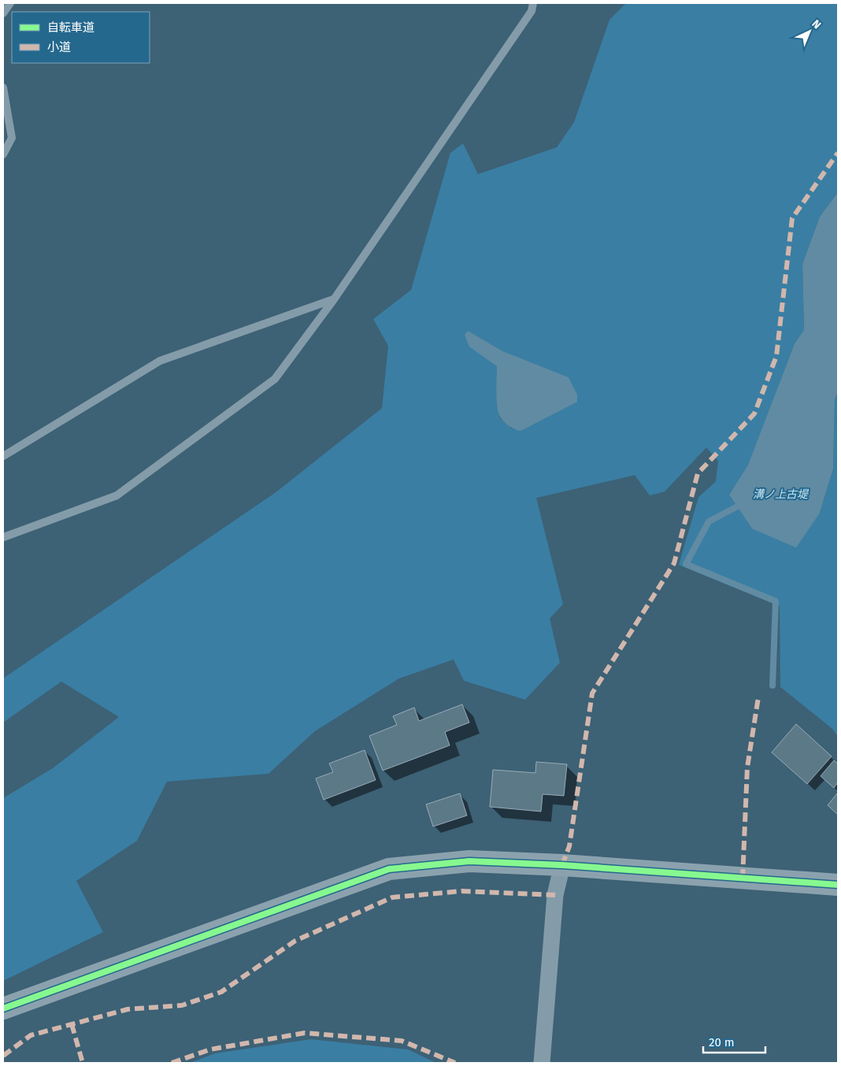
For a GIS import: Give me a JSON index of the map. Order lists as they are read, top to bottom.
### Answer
{
  "water": ["溝ノ上古堤"],
  "legend": ["自転車道", "小道"],
  "scale_bar": "20 m",
  "north": "top right"
}
